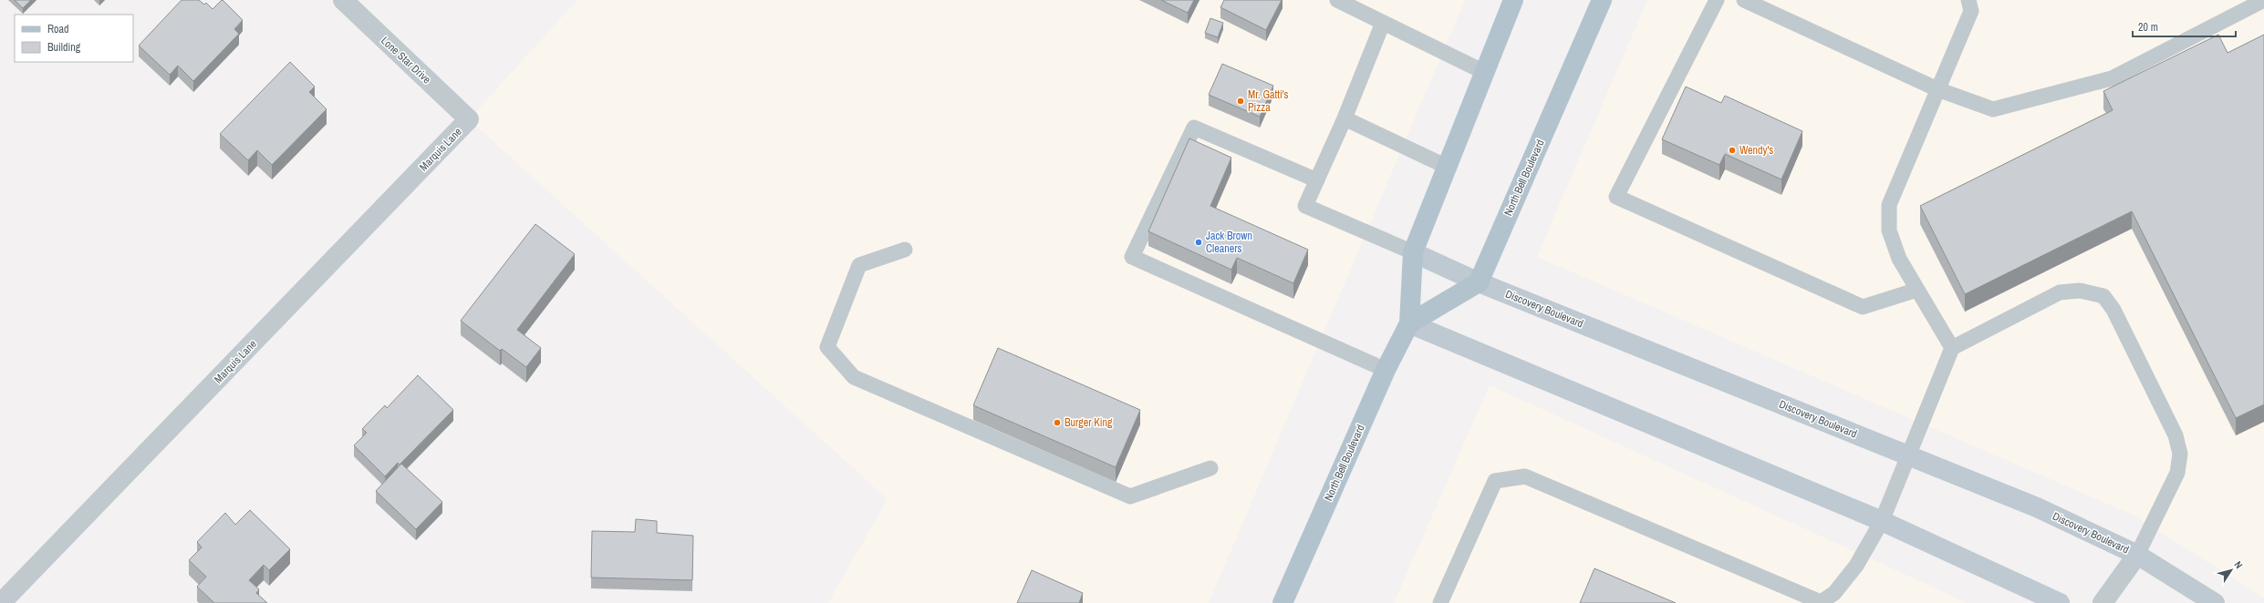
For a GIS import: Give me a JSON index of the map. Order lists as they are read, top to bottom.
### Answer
{
  "streets": {
    "main road": ["North Bell Boulevard"],
    "street": ["Lone Star Drive", "Marquis Lane", "Discovery Boulevard"]
  },
  "crossings": [
    ["Lone Star Drive", "Marquis Lane"],
    ["North Bell Boulevard", "Discovery Boulevard"]
  ],
  "places": [
    "Mr. Gatti's Pizza",
    "Wendy's",
    "Jack Brown Cleaners",
    "Burger King"
  ],
  "legend": ["Road", "Building"],
  "scale_bar": "20 m",
  "north": "top right"
}
